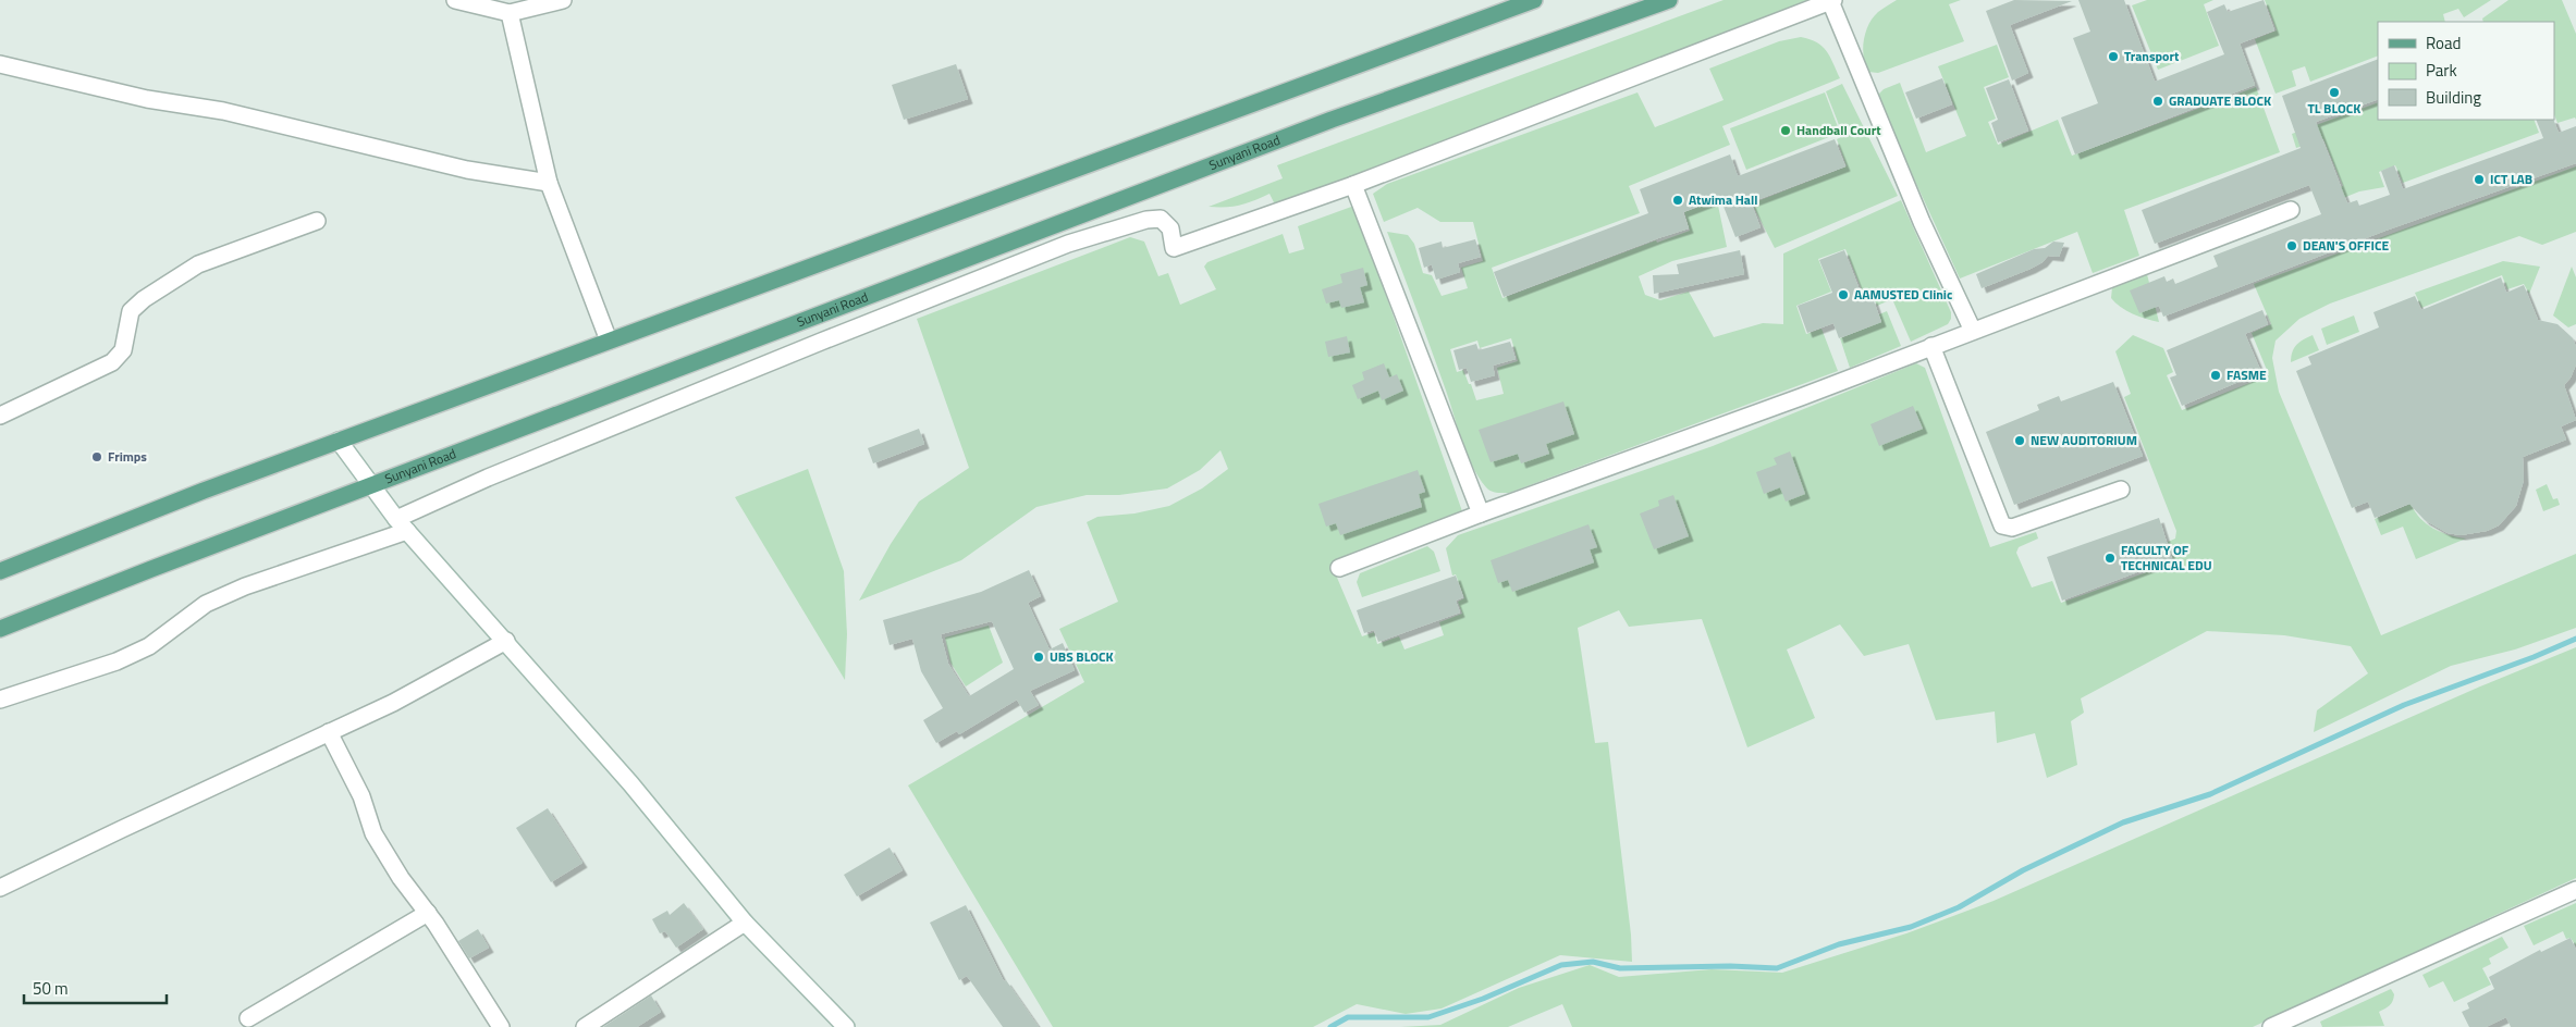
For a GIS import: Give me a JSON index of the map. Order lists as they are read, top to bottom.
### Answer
{
  "streets": {
    "main road": ["Sunyani Road"]
  },
  "places": [
    "Transport",
    "TL BLOCK",
    "GRADUATE BLOCK",
    "Handball Court",
    "ICT LAB",
    "Atwima Hall",
    "DEAN'S OFFICE",
    "AAMUSTED Clinic",
    "FASME",
    "NEW AUDITORIUM",
    "Frimps",
    "FACULTY OF TECHNICAL EDU",
    "UBS BLOCK"
  ],
  "legend": ["Road", "Park", "Building"],
  "scale_bar": "50 m"
}
